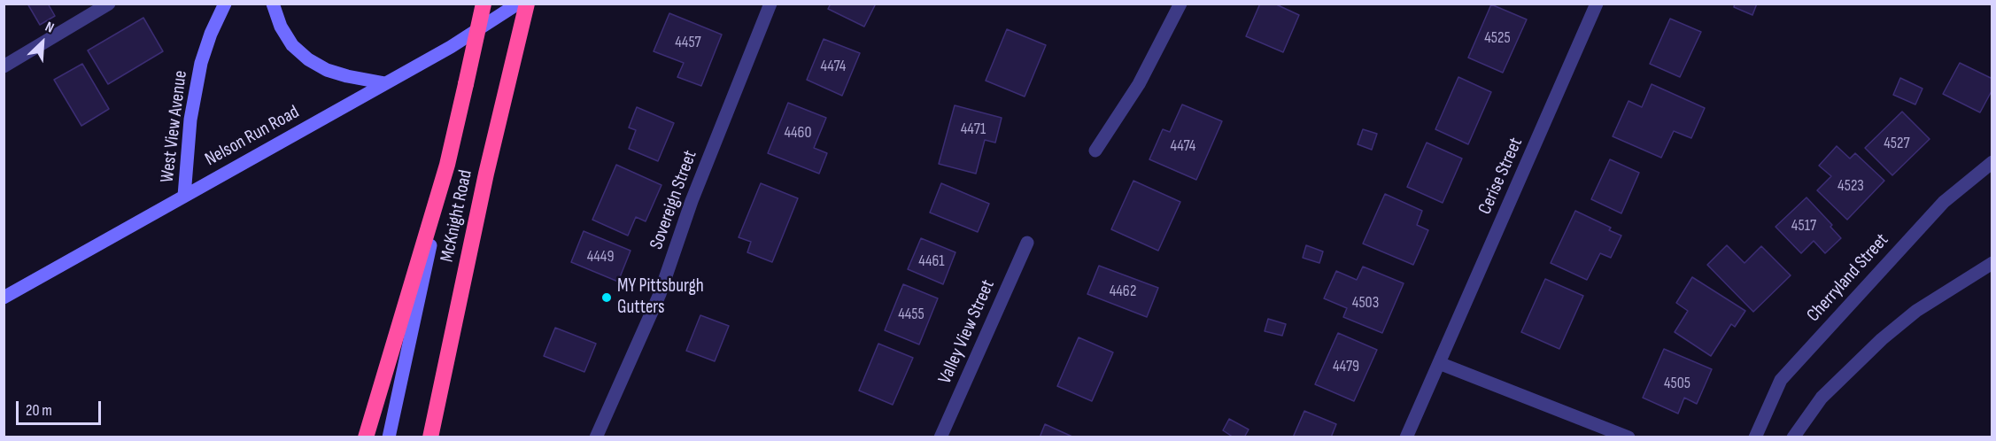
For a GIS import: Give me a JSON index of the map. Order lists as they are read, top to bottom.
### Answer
{
  "streets": {
    "highway": ["McKnight Road"],
    "main road": ["West View Avenue", "Nelson Run Road"],
    "street": [
      "Cerise Street",
      "Sovereign Street",
      "Cherryland Street",
      "Valley View Street"
    ]
  },
  "crossings": [
    ["West View Avenue", "Nelson Run Road"]
  ],
  "places": ["MY Pittsburgh Gutters"],
  "house_numbers": [
    "4525",
    "4457",
    "4474",
    "4471",
    "4460",
    "4527",
    "4474",
    "4523",
    "4517",
    "4449",
    "4461",
    "4462",
    "4503",
    "4455",
    "4479",
    "4505"
  ],
  "scale_bar": "20 m",
  "north": "top right"
}
